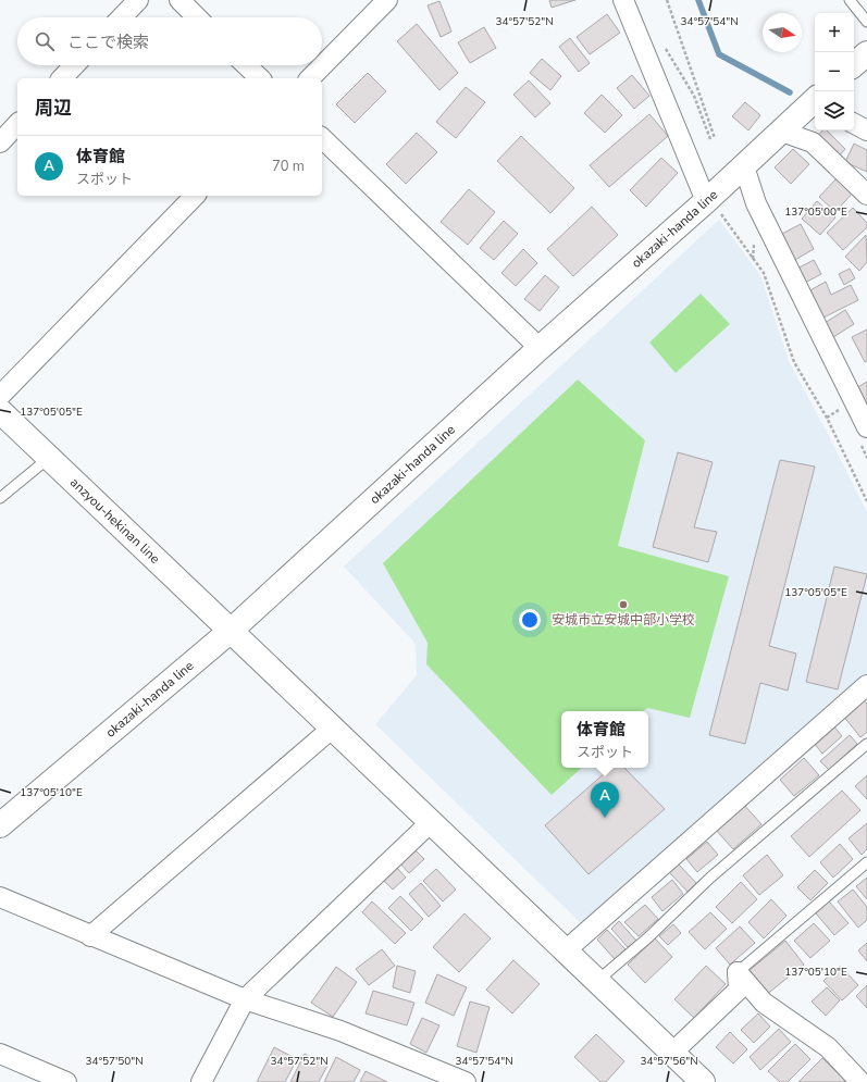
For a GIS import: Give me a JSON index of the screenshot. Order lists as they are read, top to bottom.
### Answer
{
  "streets": {
    "main road": ["okazaki-handa line", "anzyou-hekinan line"]
  },
  "crossings": [
    ["okazaki-handa line", "anzyou-hekinan line"]
  ],
  "places": ["安城市立安城中部小学校"],
  "north": "right",
  "page": {
    "map_buttons": ["+", "−"],
    "search": "ここで検索",
    "heading": "周辺",
    "list": [
      {
        "mark": "A",
        "name": "体育館",
        "note": "スポット",
        "value": "70 m"
      }
    ],
    "popup": ["体育館", "スポット"],
    "pins": "A"
  },
  "coordinates": [
    "34°57'52\"N",
    "34°57'54\"N",
    "137°05'00\"E",
    "137°05'05\"E",
    "137°05'10\"E",
    "34°57'50\"N",
    "34°57'56\"N"
  ]
}
